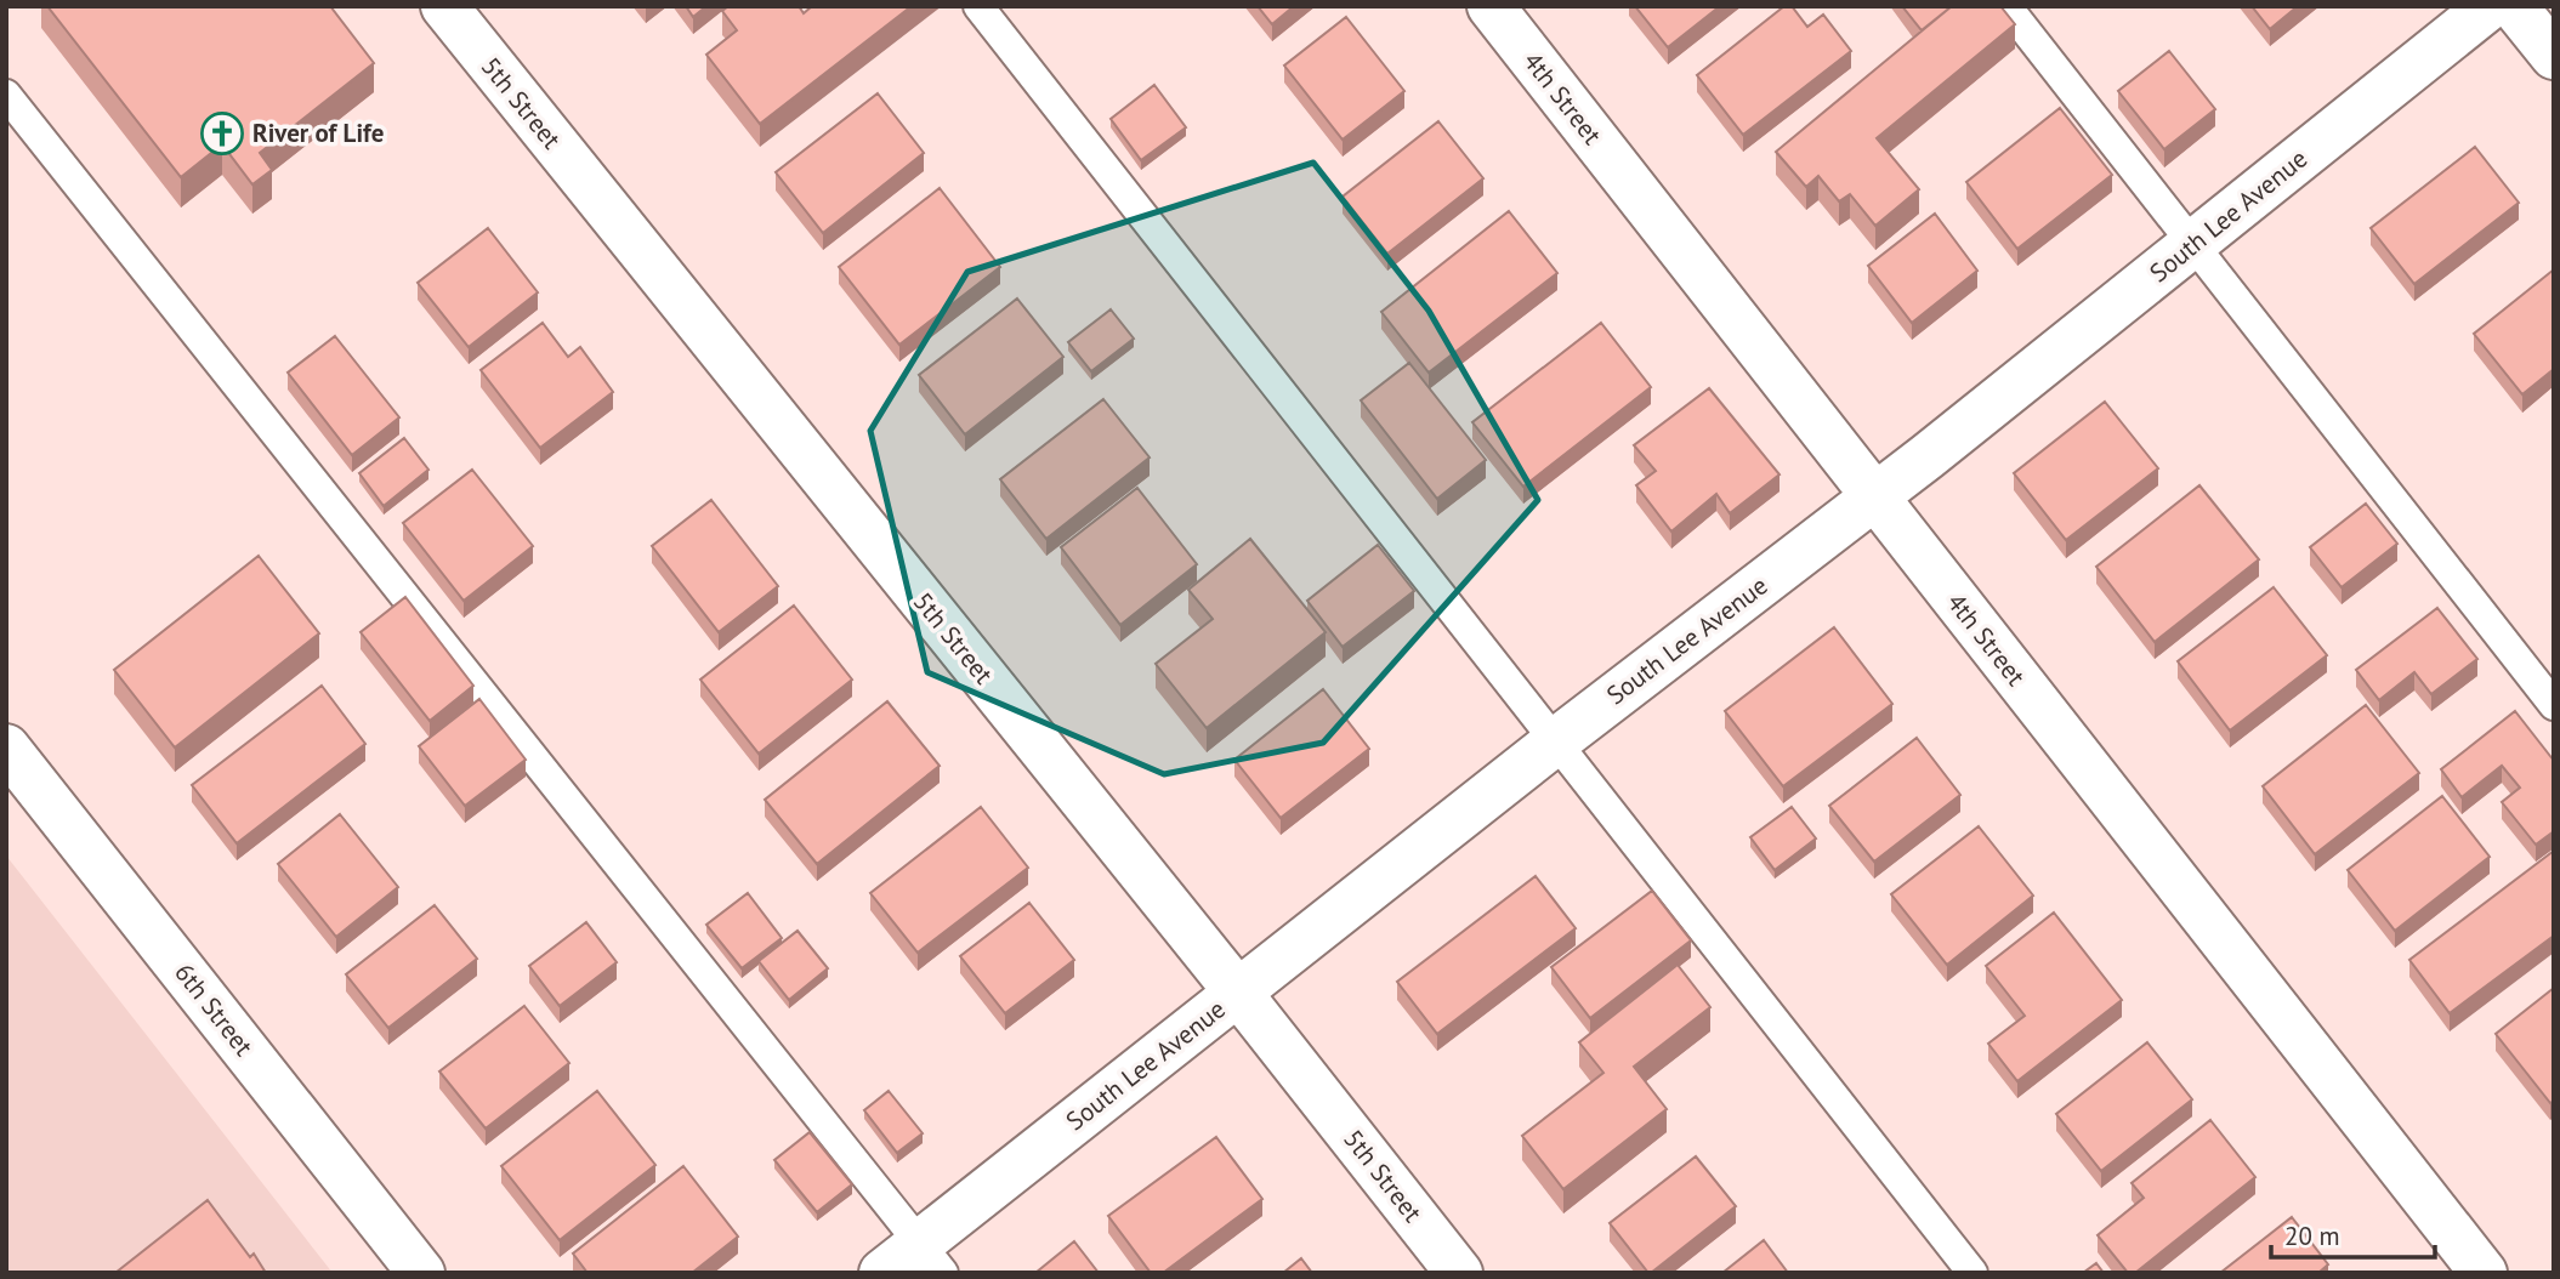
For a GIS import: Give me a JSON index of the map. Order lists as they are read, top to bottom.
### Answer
{
  "streets": {
    "street": [
      "4th Street",
      "5th Street",
      "South Lee Avenue",
      "6th Street"
    ]
  },
  "crossings": [
    ["4th Street", "South Lee Avenue"],
    ["5th Street", "South Lee Avenue"]
  ],
  "places": {
    "church": ["River of Life"]
  },
  "scale_bar": "20 m"
}
